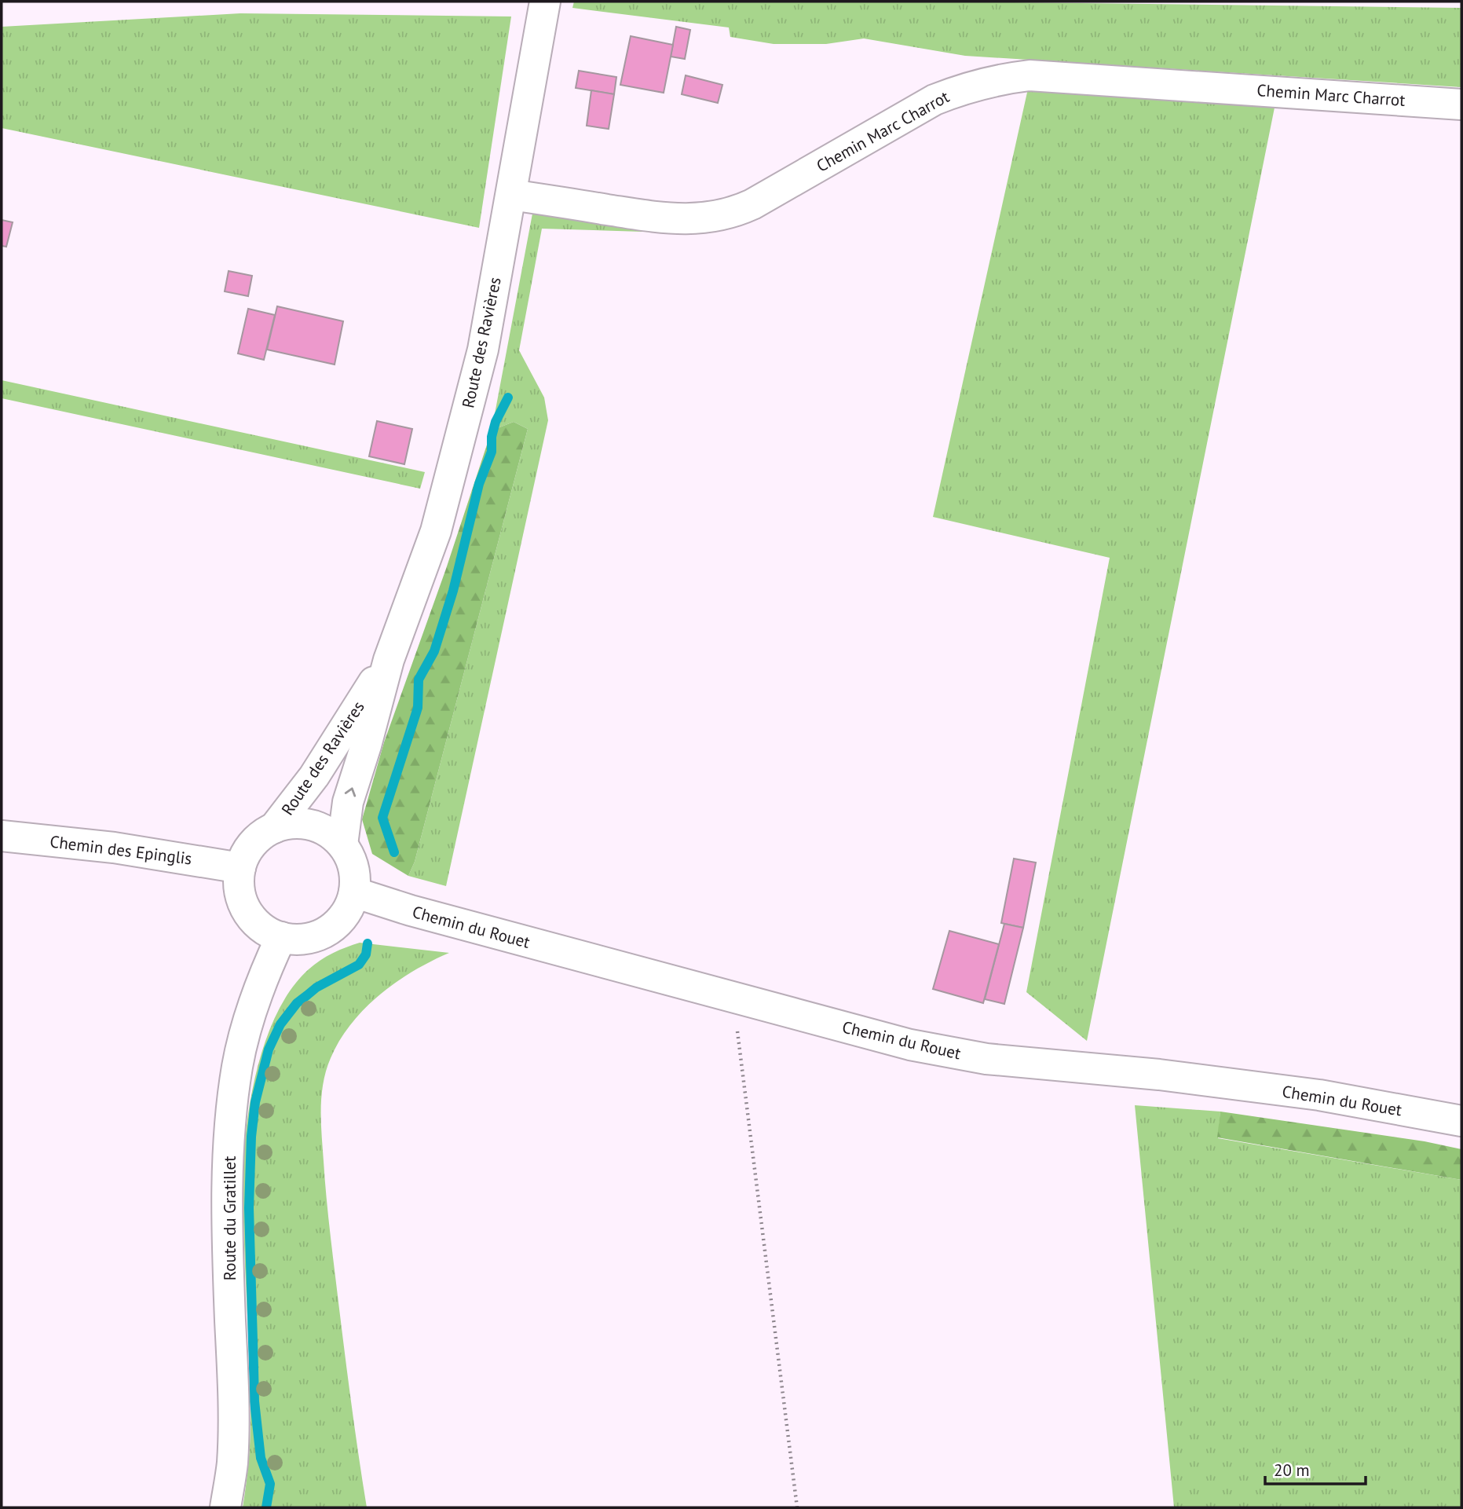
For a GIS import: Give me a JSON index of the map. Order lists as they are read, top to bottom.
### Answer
{
  "streets": {
    "street": [
      "Chemin Marc Charrot",
      "Route des Ravières",
      "Chemin des Epinglis",
      "Chemin du Rouet",
      "Route du Gratillet"
    ]
  },
  "crossings": [
    ["Chemin Marc Charrot", "Route des Ravières"],
    ["Route des Ravières", "Chemin des Epinglis"],
    ["Route des Ravières", "Chemin du Rouet"],
    ["Route des Ravières", "Route du Gratillet"],
    ["Chemin des Epinglis", "Chemin du Rouet"],
    ["Chemin des Epinglis", "Route du Gratillet"],
    ["Chemin du Rouet", "Route du Gratillet"]
  ],
  "scale_bar": "20 m"
}
